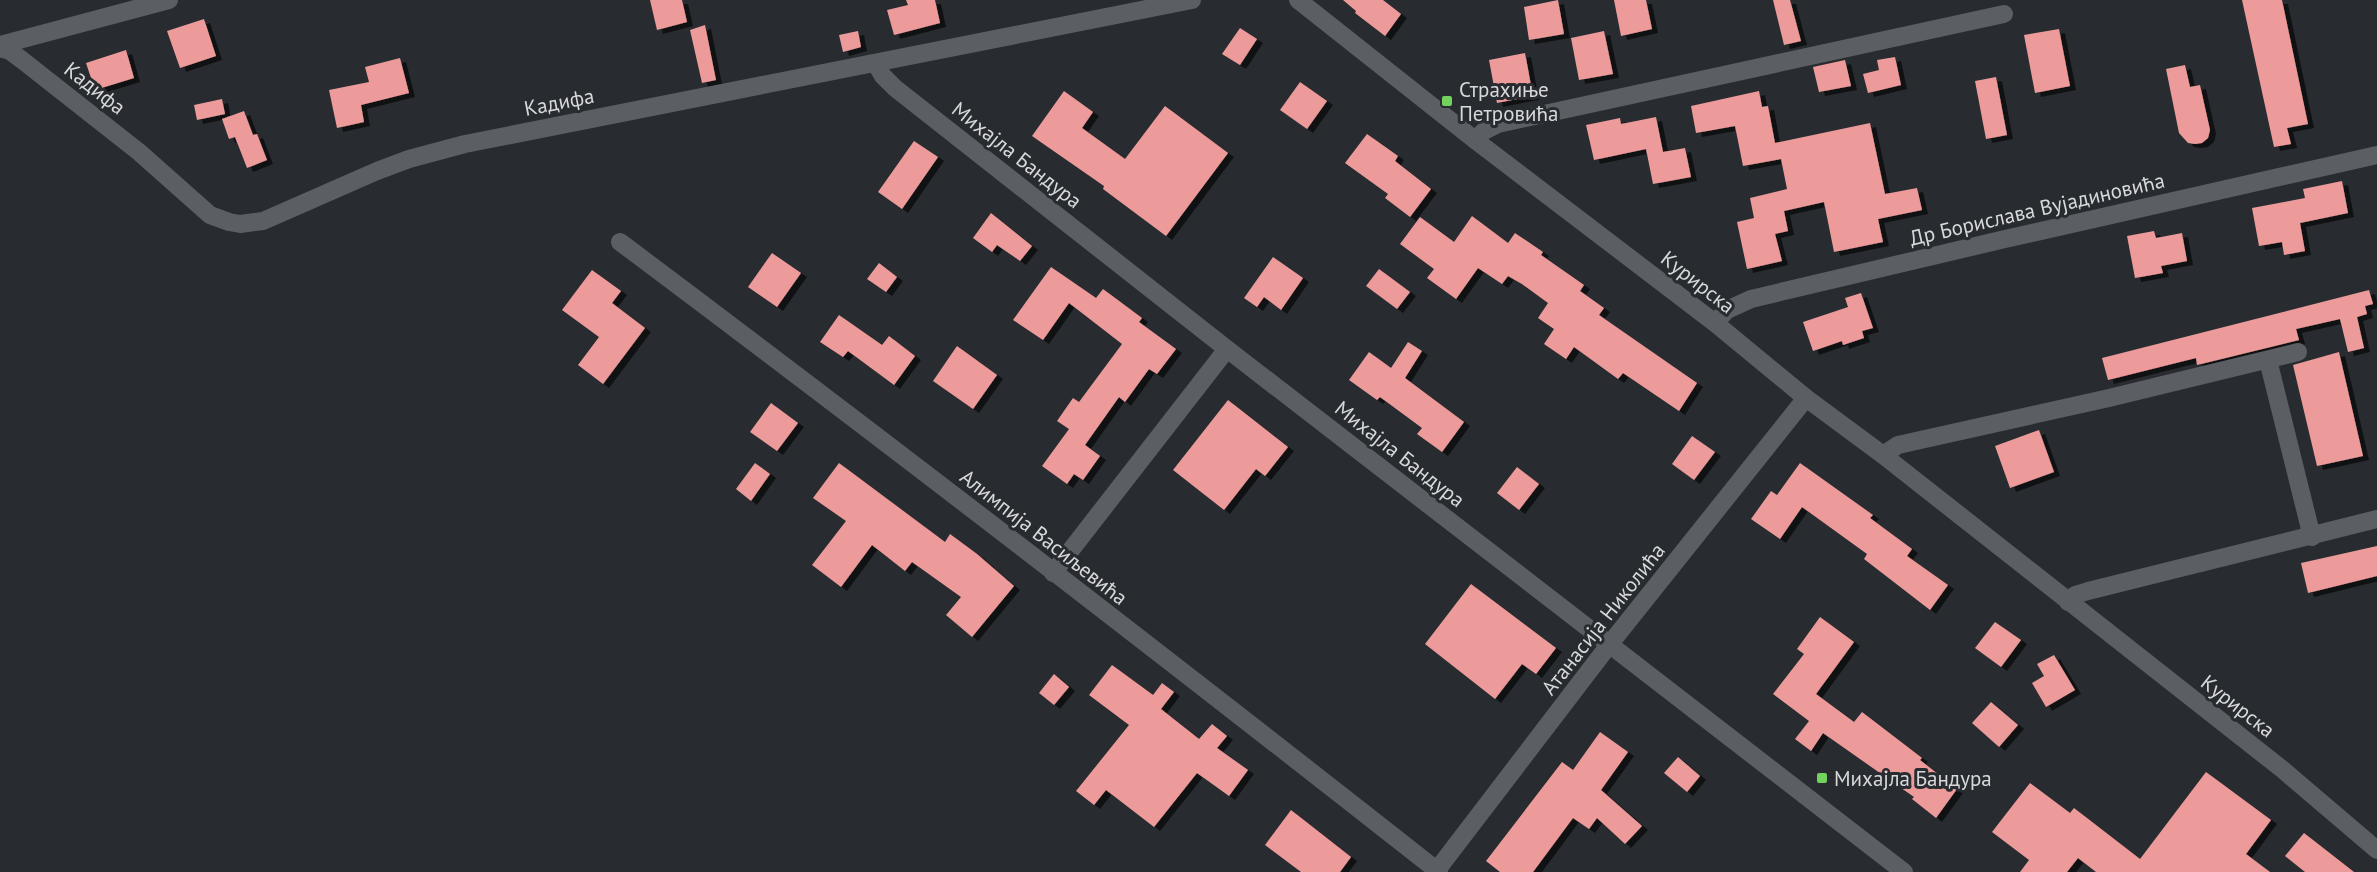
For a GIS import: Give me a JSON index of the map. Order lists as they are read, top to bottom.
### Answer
{
  "streets": {
    "street": [
      "Кадифа",
      "Михајла Бандура",
      "Др Борислава Вујадиновића",
      "Курирска",
      "Алимпија Васиљевића",
      "Атанасија Николића"
    ]
  },
  "crossings": [
    ["Кадифа", "Михајла Бандура"],
    ["Михајла Бандура", "Атанасија Николића"],
    ["Др Борислава Вујадиновића", "Курирска"],
    ["Курирска", "Атанасија Николића"],
    ["Алимпија Васиљевића", "Атанасија Николића"]
  ],
  "places": {
    "transit": ["Страхиње Петровића", "Михајла Бандура"]
  }
}
